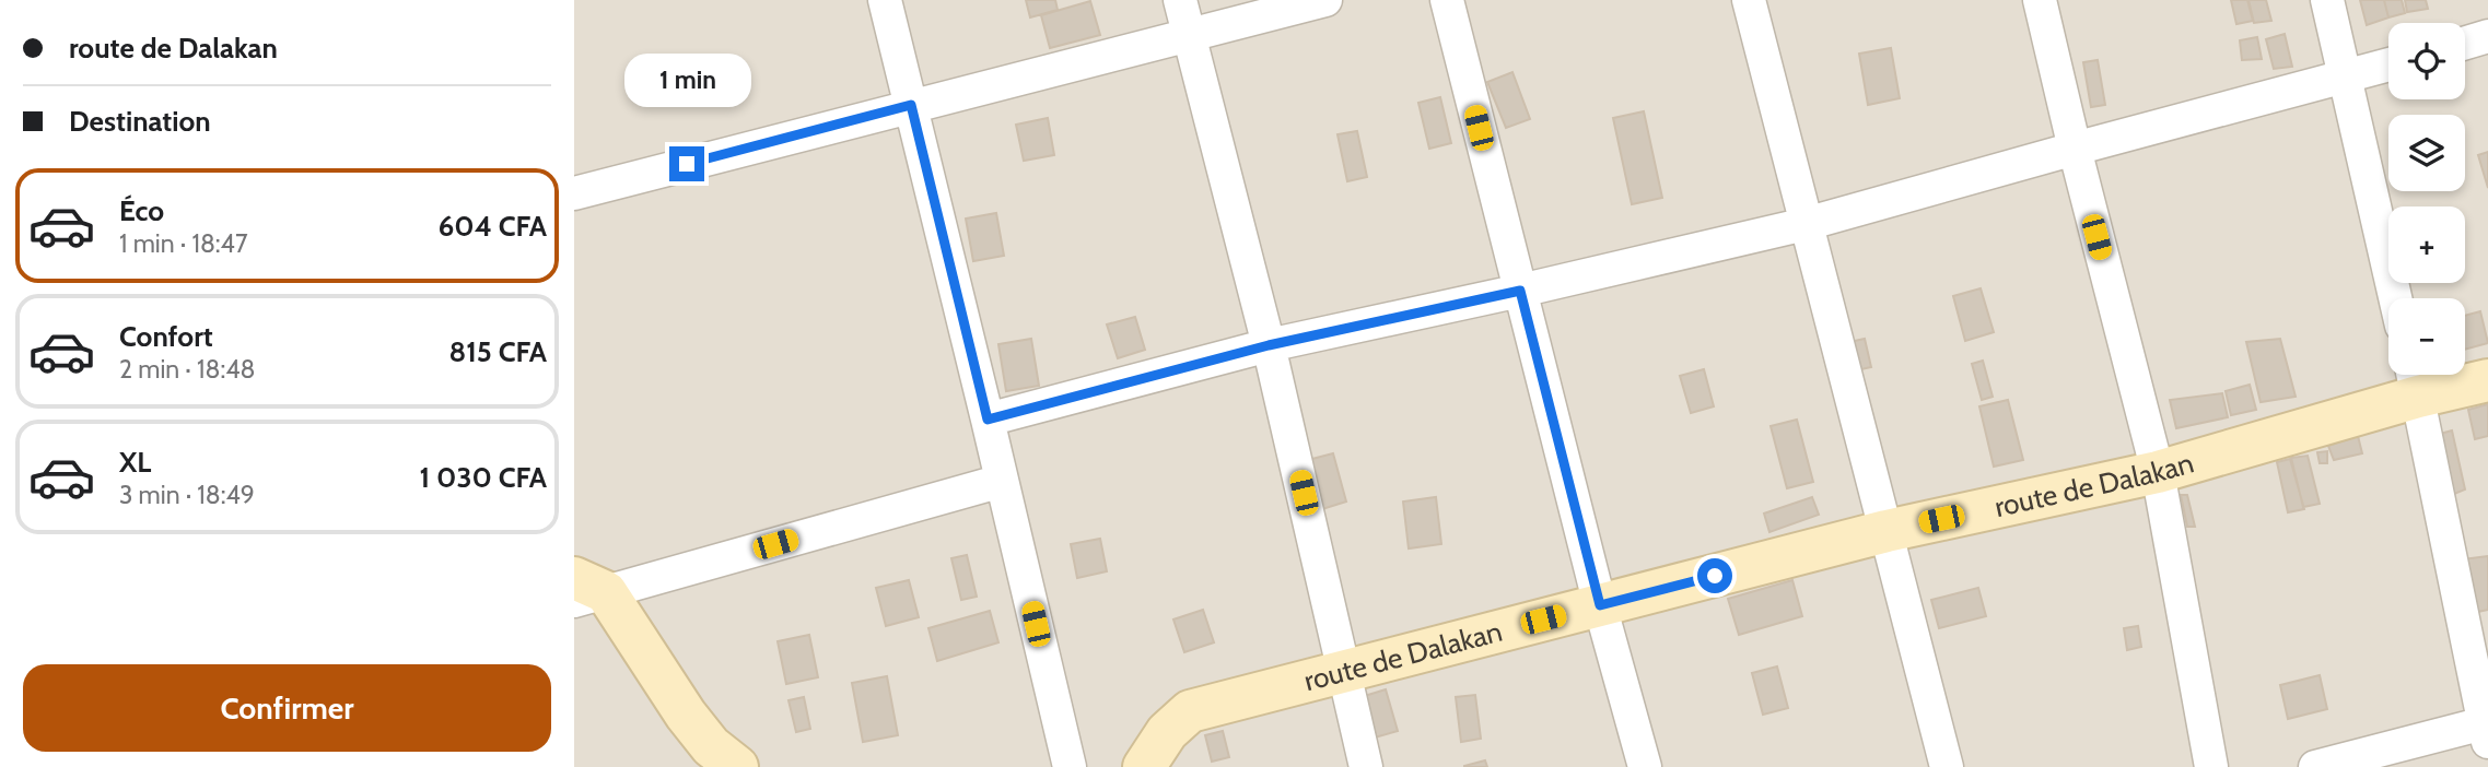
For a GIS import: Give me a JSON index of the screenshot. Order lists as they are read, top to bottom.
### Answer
{
  "streets": {
    "street": ["route de Dalakan"]
  },
  "page": {
    "banner": ["route de Dalakan", "Destination"],
    "map_buttons": ["+", "−"],
    "bubble": "1 min",
    "list": [
      {
        "name": "Éco",
        "note": "1 min · 18:47",
        "value": "604 CFA"
      },
      {
        "name": "Confort",
        "note": "2 min · 18:48",
        "value": "815 CFA"
      },
      {
        "name": "XL",
        "note": "3 min · 18:49",
        "value": "1 030 CFA"
      }
    ],
    "buttons": "Confirmer"
  }
}
